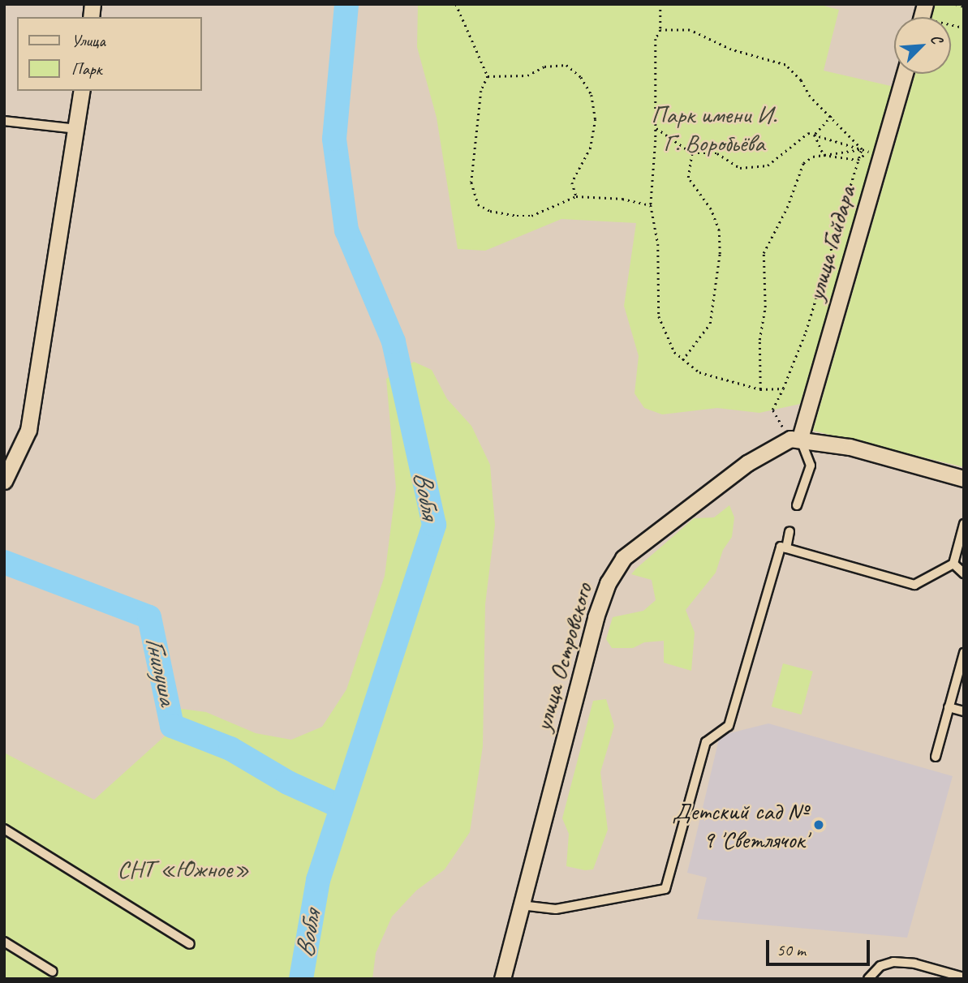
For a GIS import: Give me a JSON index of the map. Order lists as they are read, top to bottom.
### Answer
{
  "streets": {
    "street": ["улица Гайдара", "улица Островского"]
  },
  "crossings": [
    ["улица Гайдара", "улица Островского"]
  ],
  "water": ["Вобля", "Гнилуша"],
  "parks": ["Парк имени И. Г. Воробьёва", "СНТ «Южное»"],
  "places": ["Детский сад № 9 'Светлячок'"],
  "legend": ["Улица", "Парк"],
  "scale_bar": "50 m",
  "north": "top right"
}
